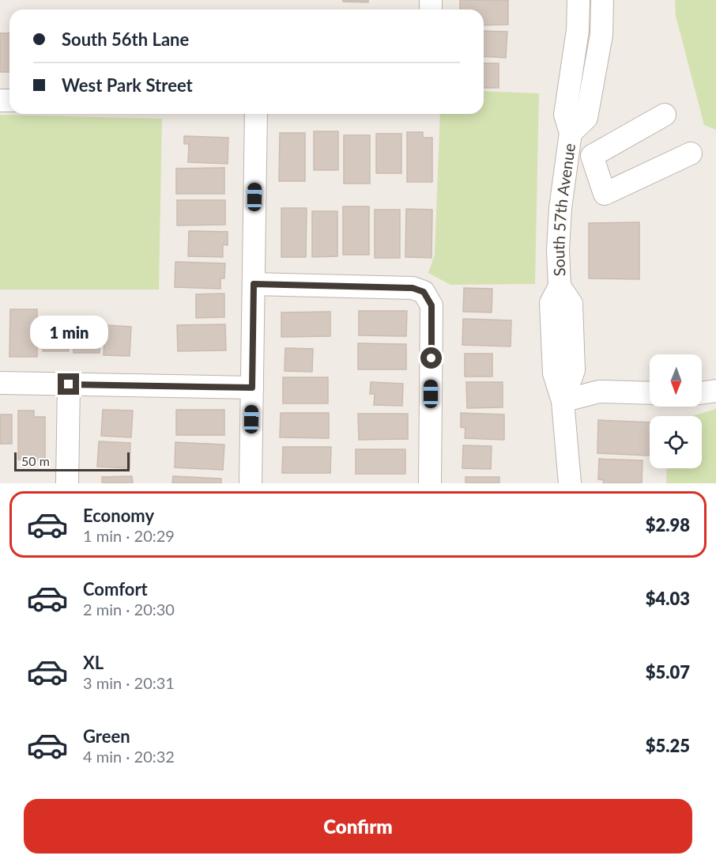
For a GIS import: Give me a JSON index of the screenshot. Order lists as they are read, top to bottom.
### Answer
{
  "streets": {
    "street": ["South 57th Avenue"]
  },
  "scale_bar": "50 m",
  "north": "bottom",
  "page": {
    "banner": ["South 56th Lane", "West Park Street"],
    "bubble": "1 min",
    "scale": "50 m",
    "list": [
      {
        "name": "Economy",
        "note": "1 min · 20:29",
        "value": "$2.98"
      },
      {
        "name": "Comfort",
        "note": "2 min · 20:30",
        "value": "$4.03"
      },
      {
        "name": "XL",
        "note": "3 min · 20:31",
        "value": "$5.07"
      },
      {
        "name": "Green",
        "note": "4 min · 20:32",
        "value": "$5.25"
      }
    ],
    "buttons": "Confirm"
  }
}
